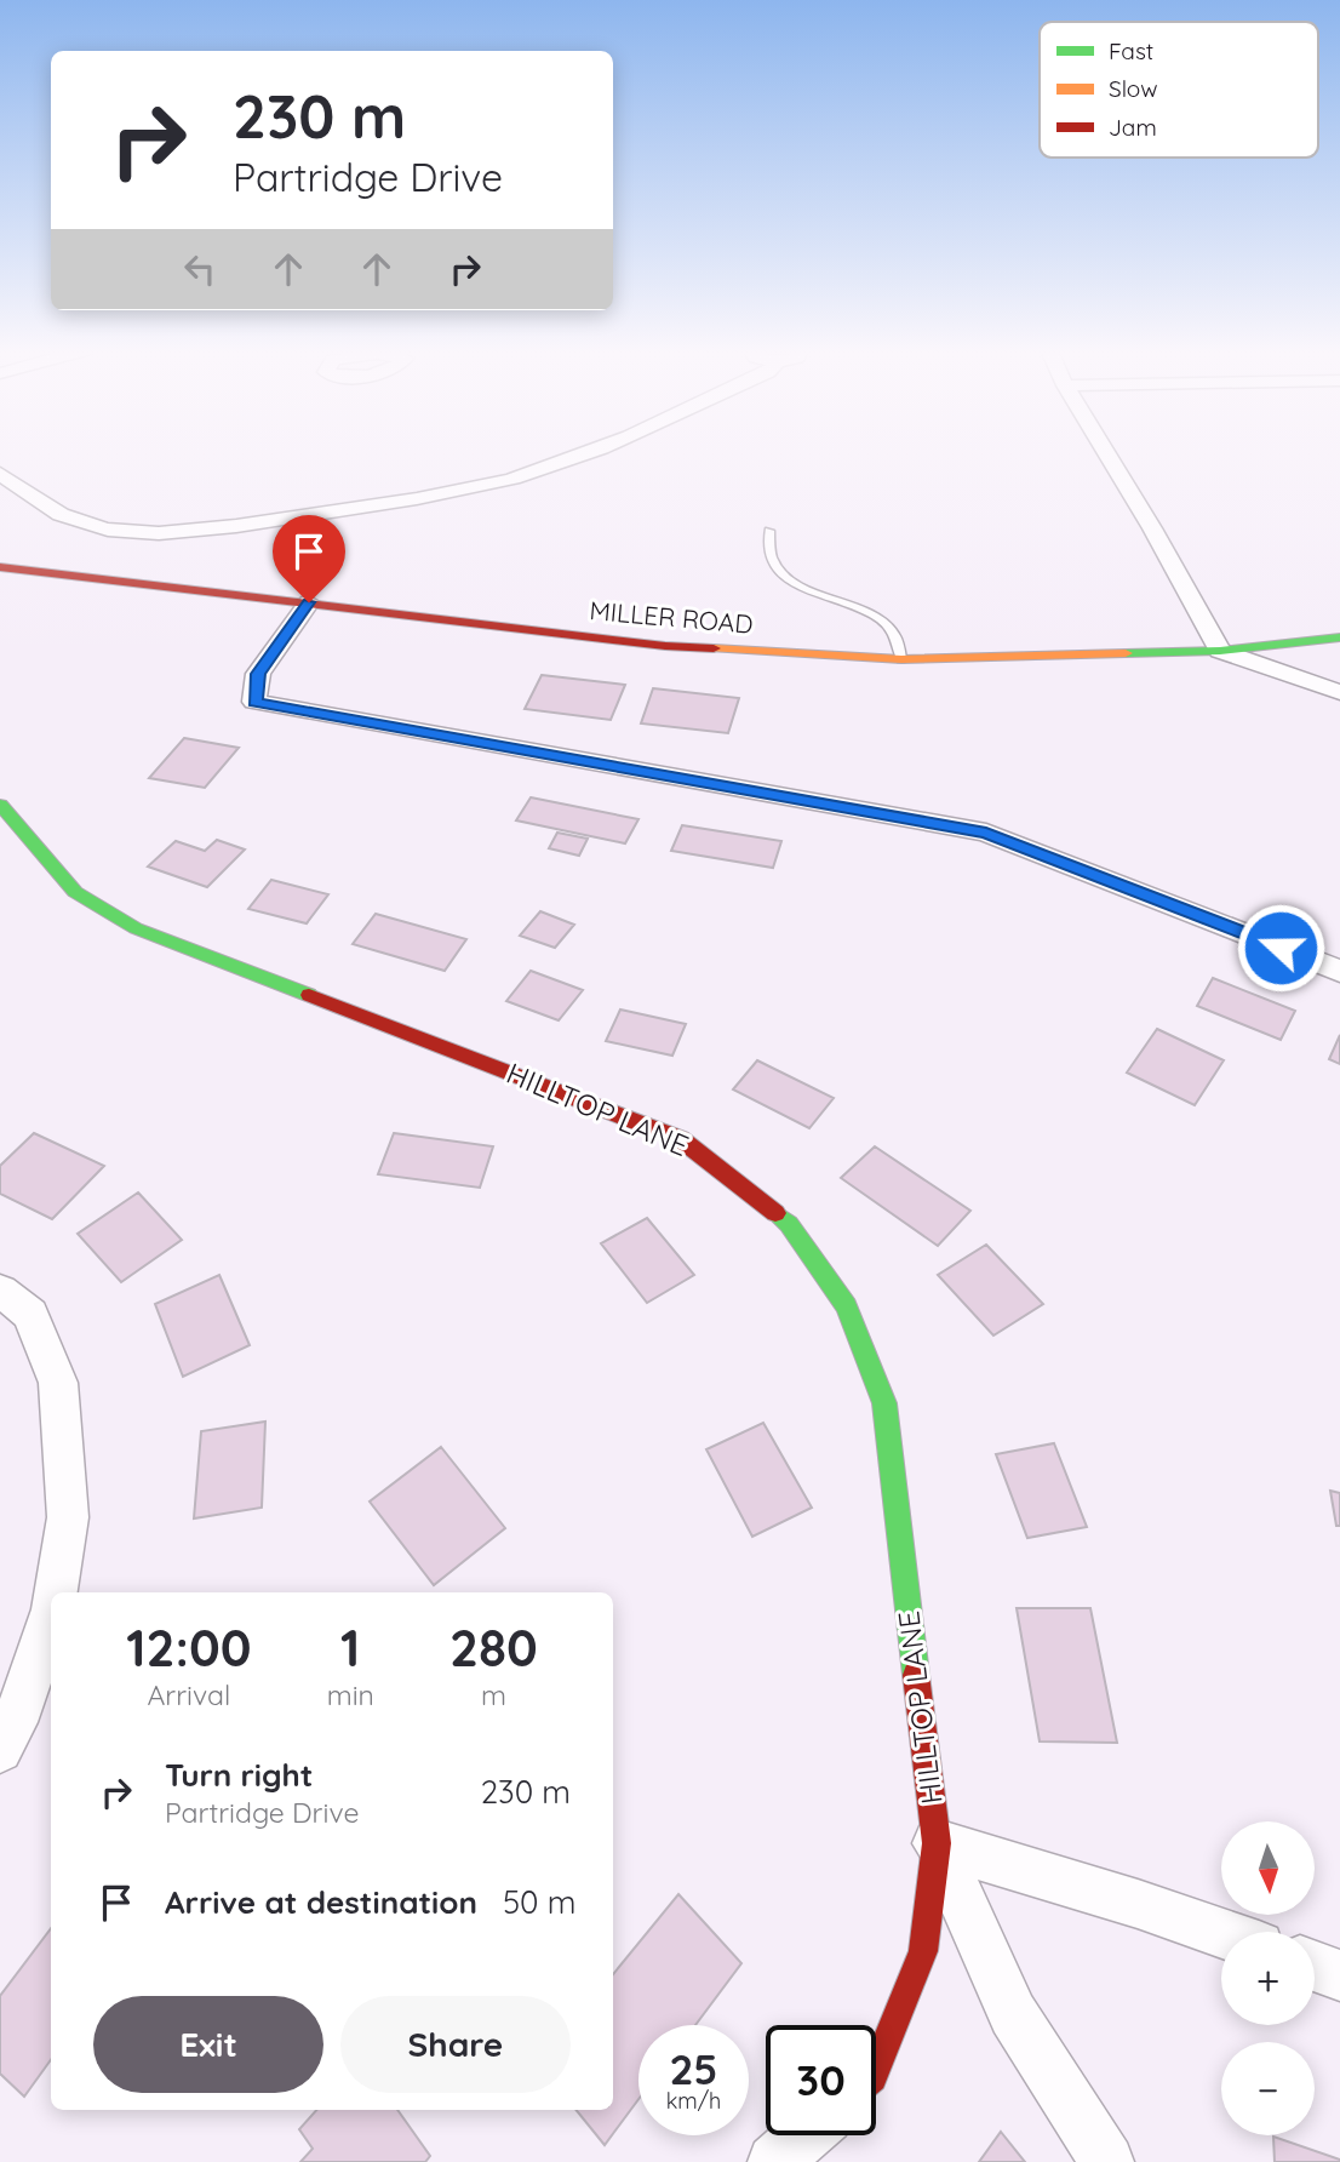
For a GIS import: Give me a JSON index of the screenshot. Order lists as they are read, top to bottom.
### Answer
{
  "streets": {
    "street": ["MILLER ROAD", "HILLTOP LANE"]
  },
  "legend": ["Fast", "Slow", "Jam"],
  "north": "bottom",
  "page": {
    "turn": ["230 m", "Partridge Drive"],
    "eta": [
      "12:00",
      "Arrival",
      "1",
      "min",
      "280",
      "m"
    ],
    "list": [
      {
        "name": "Turn right",
        "note": "Partridge Drive",
        "value": "230 m"
      },
      {
        "name": "Arrive at destination",
        "value": "50 m"
      }
    ],
    "map_buttons": ["+", "−"],
    "buttons": ["Exit", "Share"],
    "speed": "25 km/h",
    "limit": "30"
  }
}
